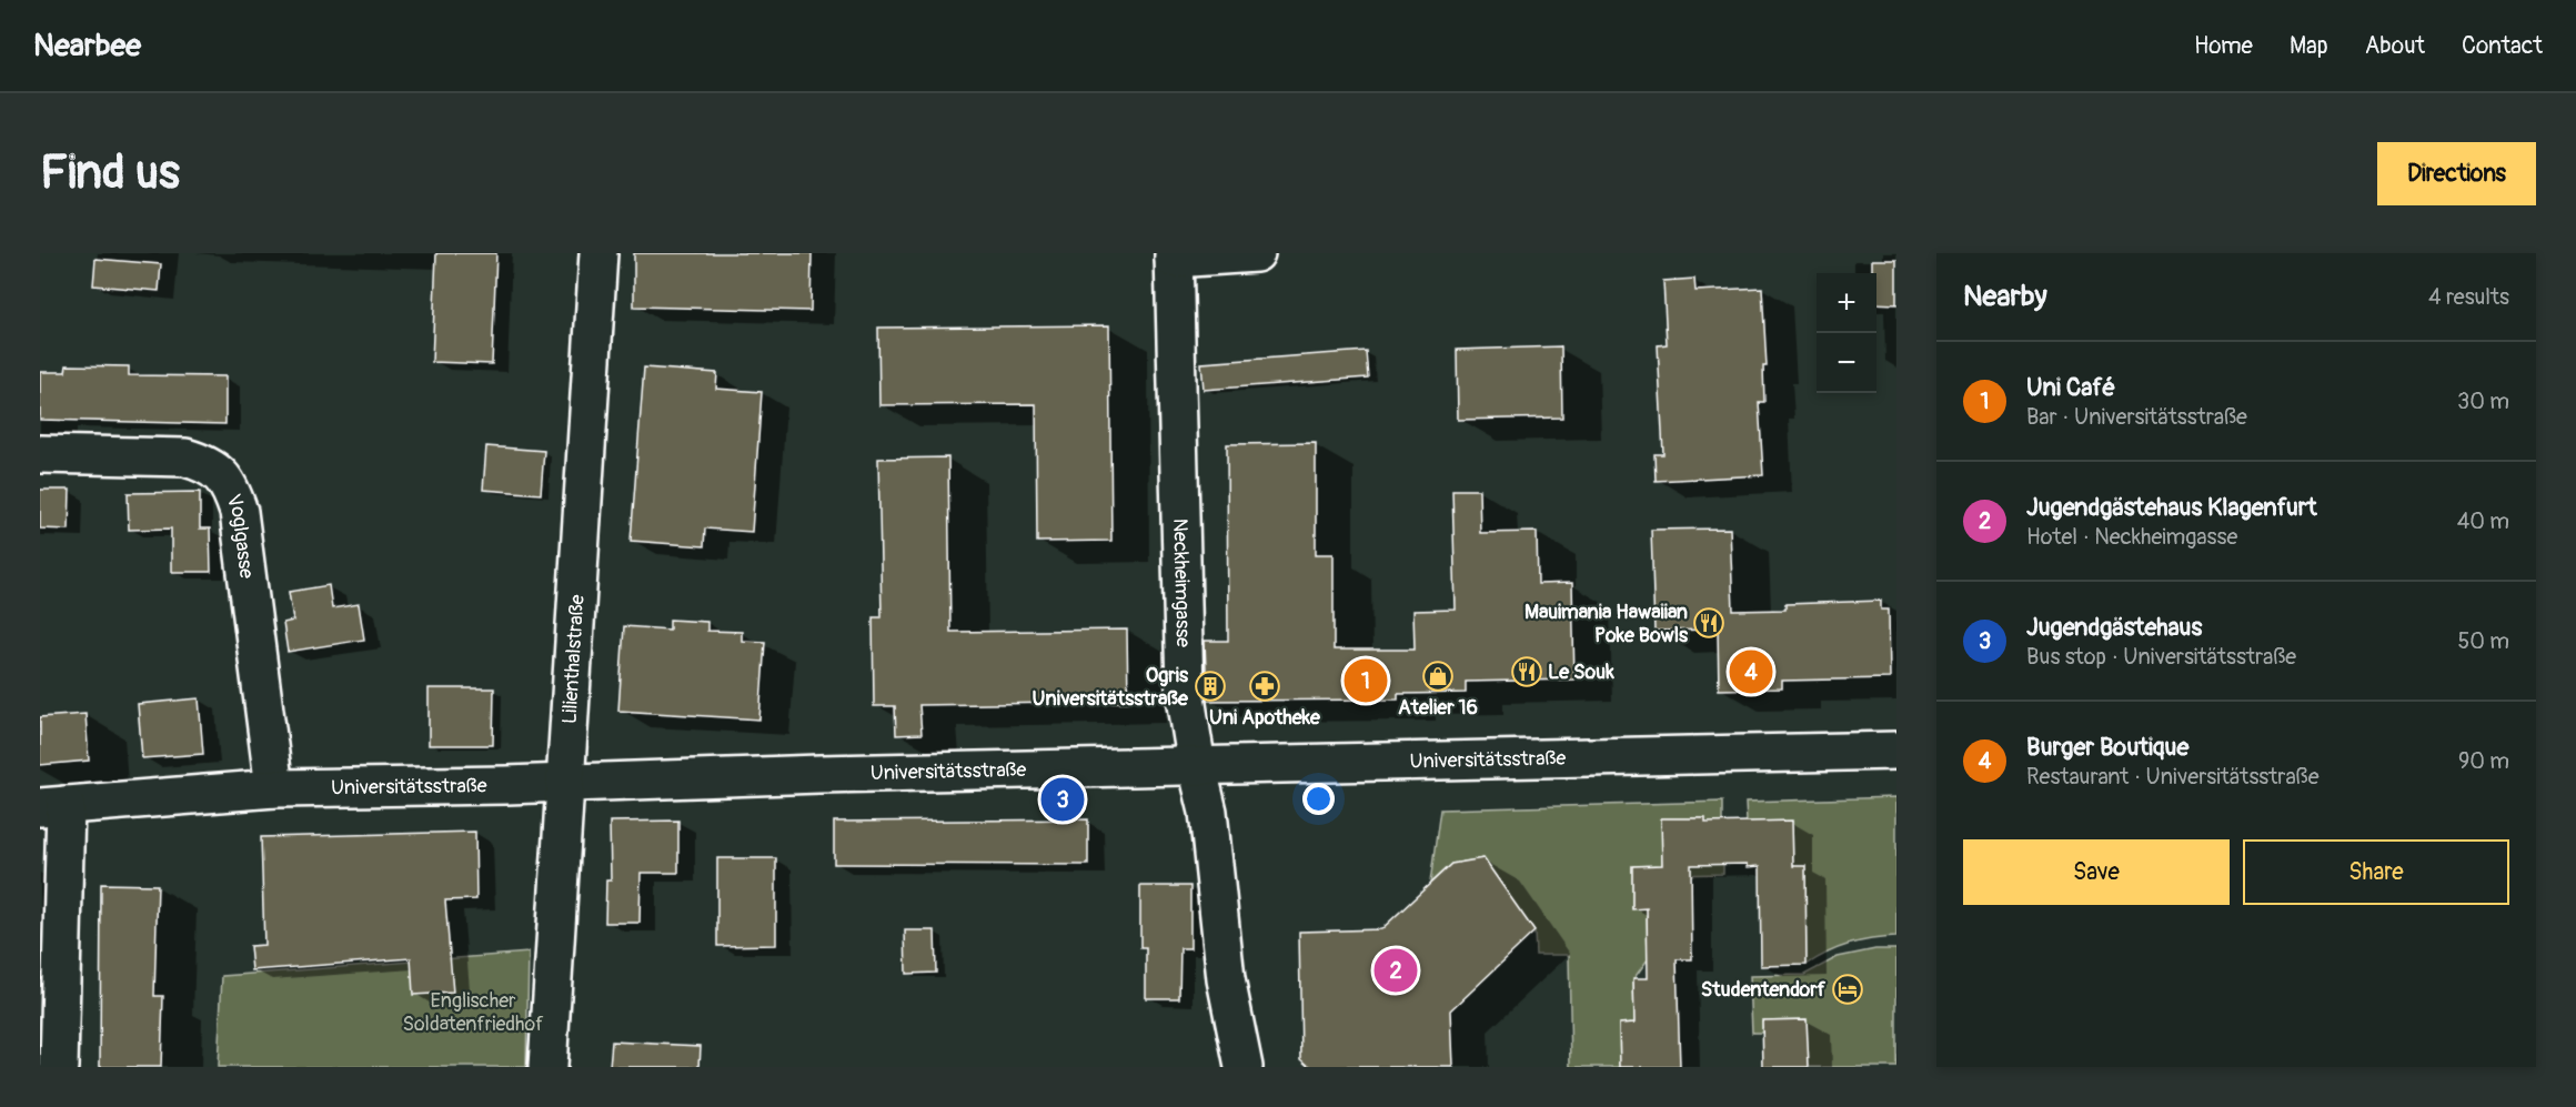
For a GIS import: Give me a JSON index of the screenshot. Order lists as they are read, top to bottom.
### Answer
{
  "streets": {
    "street": [
      "Voglgasse",
      "Neckheimgasse",
      "Lilienthalstraße",
      "Universitätsstraße"
    ]
  },
  "crossings": [
    ["Voglgasse", "Universitätsstraße"],
    ["Neckheimgasse", "Universitätsstraße"],
    ["Lilienthalstraße", "Universitätsstraße"]
  ],
  "parks": ["Englischer Soldatenfriedhof"],
  "places": {
    "restaurant": ["Mauimania Hawaiian Poke Bowls", "Le Souk"],
    "shop": ["Atelier 16"],
    "building": ["Ogris Universitätsstraße"],
    "pharmacy": ["Uni Apotheke"],
    "hotel": ["Studentendorf"]
  },
  "page": {
    "header": "Nearbee",
    "nav": [
      "Home",
      "Map",
      "About",
      "Contact"
    ],
    "buttons": [
      "Directions",
      ["Save", "Share"]
    ],
    "title": "Find us",
    "heading": ["Nearby", "4 results"],
    "map_buttons": ["+", "−"],
    "list": [
      {
        "mark": "1",
        "name": "Uni Café",
        "note": "Bar · Universitätsstraße",
        "value": "30 m"
      },
      {
        "mark": "2",
        "name": "Jugendgästehaus Klagenfurt",
        "note": "Hotel · Neckheimgasse",
        "value": "40 m"
      },
      {
        "mark": "3",
        "name": "Jugendgästehaus",
        "note": "Bus stop · Universitätsstraße",
        "value": "50 m"
      },
      {
        "mark": "4",
        "name": "Burger Boutique",
        "note": "Restaurant · Universitätsstraße",
        "value": "90 m"
      }
    ],
    "pins": [
      "4",
      "1",
      "3",
      "2"
    ]
  }
}
